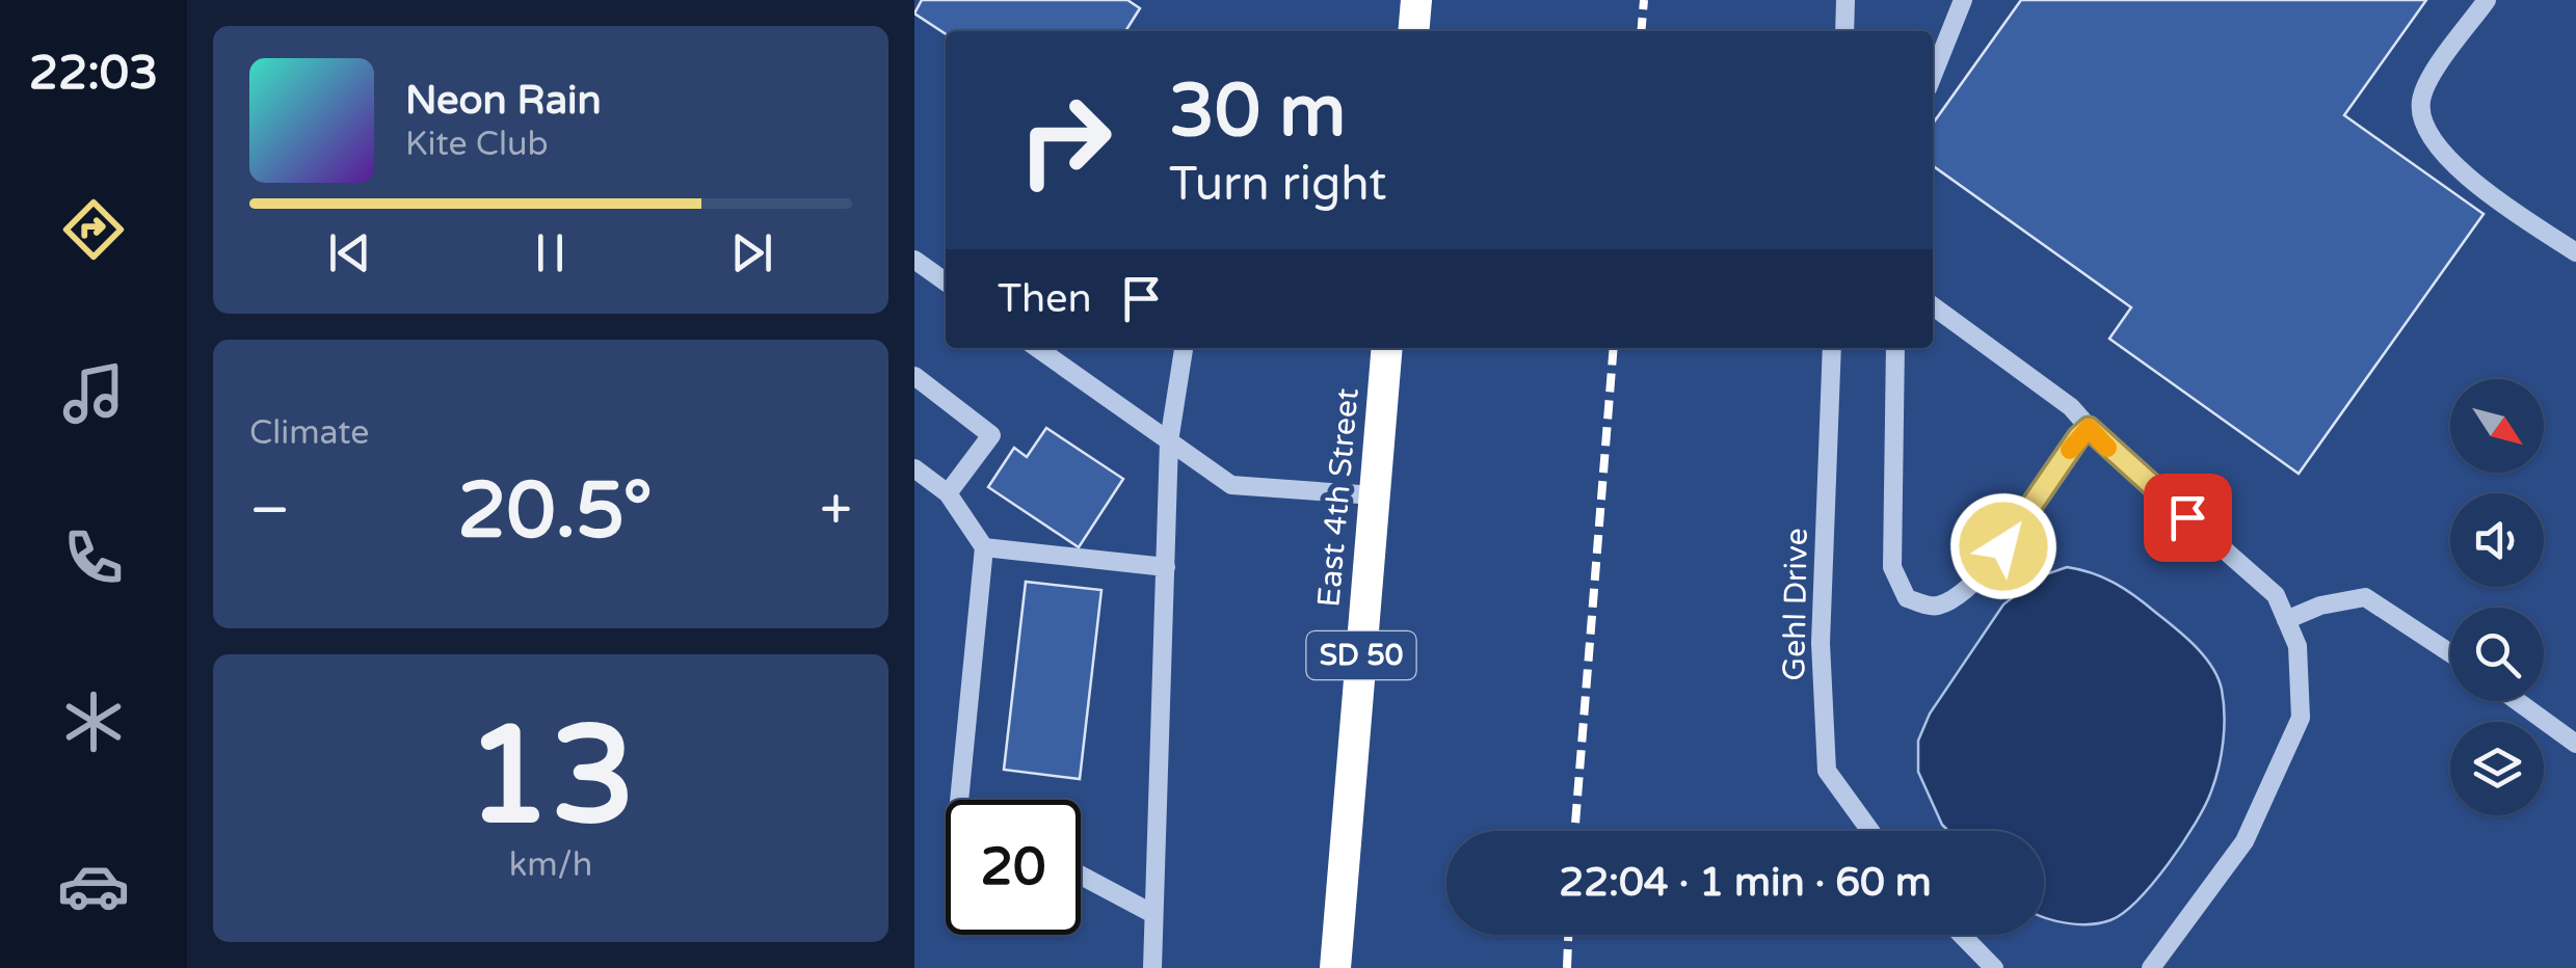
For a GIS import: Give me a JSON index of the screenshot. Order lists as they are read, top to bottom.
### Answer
{
  "streets": {
    "highway": ["East 4th Street", "SD 50"],
    "street": ["Gehl Drive"]
  },
  "north": "bottom right",
  "page": {
    "tabs": "22:03",
    "turn": ["30 m", "Turn right"],
    "song": ["Neon Rain", "Kite Club"],
    "then": "Then",
    "tile": [
      "Climate",
      ["13", "km/h"]
    ],
    "heat": ["−", "20.5°", "+"],
    "limit": "20",
    "trip": "22:04 · 1 min · 60 m"
  }
}
